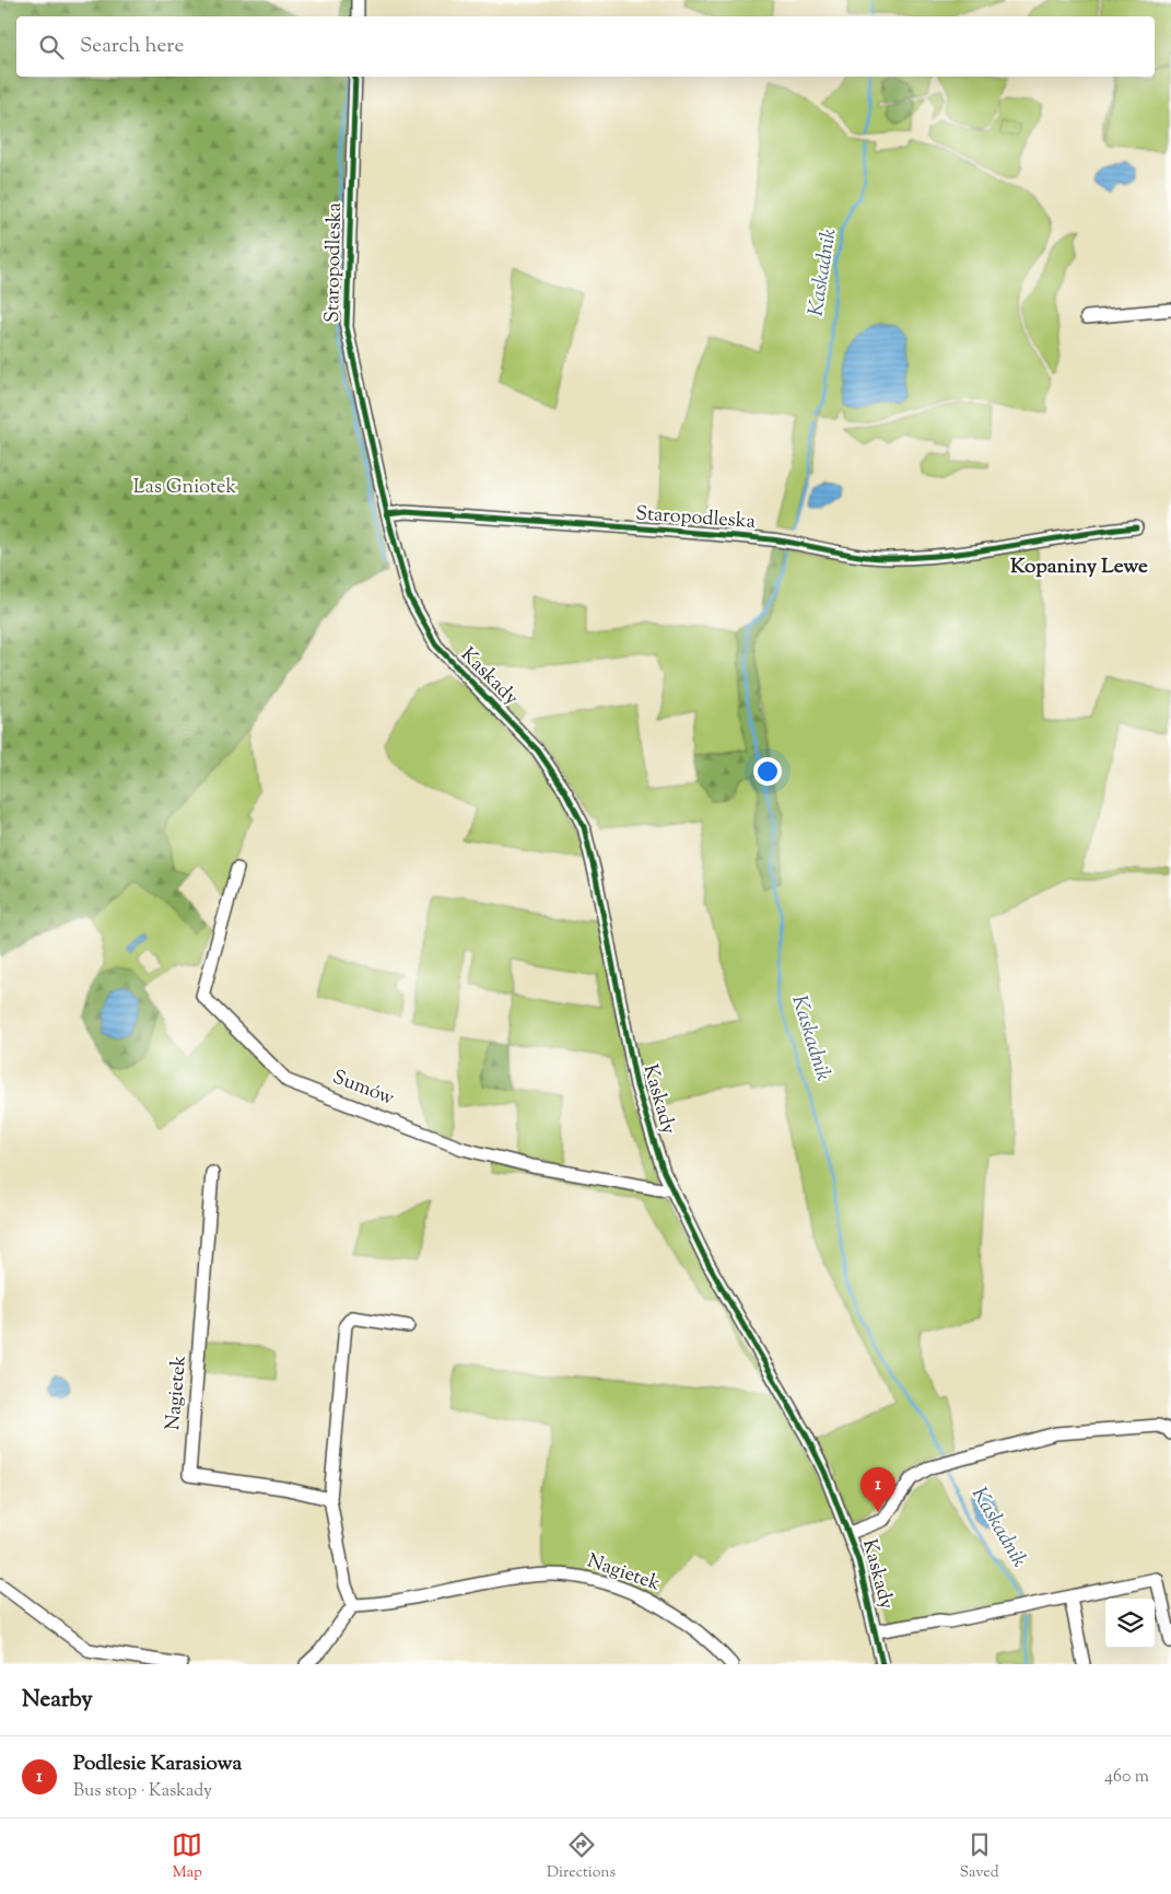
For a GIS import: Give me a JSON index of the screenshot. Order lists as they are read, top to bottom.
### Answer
{
  "streets": {
    "street": [
      "Staropodleska",
      "Kaskady",
      "Sumów",
      "Nagietek"
    ]
  },
  "crossings": [
    ["Staropodleska", "Kaskady"],
    ["Kaskady", "Sumów"]
  ],
  "districts": ["Kopaniny Lewe"],
  "water": ["Kaskadnik"],
  "parks": ["Las Gniotek"],
  "page": {
    "search": "Search here",
    "pins": "1",
    "heading": "Nearby",
    "list": [
      {
        "mark": "1",
        "name": "Podlesie Karasiowa",
        "note": "Bus stop · Kaskady",
        "value": "460 m"
      }
    ],
    "nav": ["Map", "Directions", "Saved"]
  }
}
